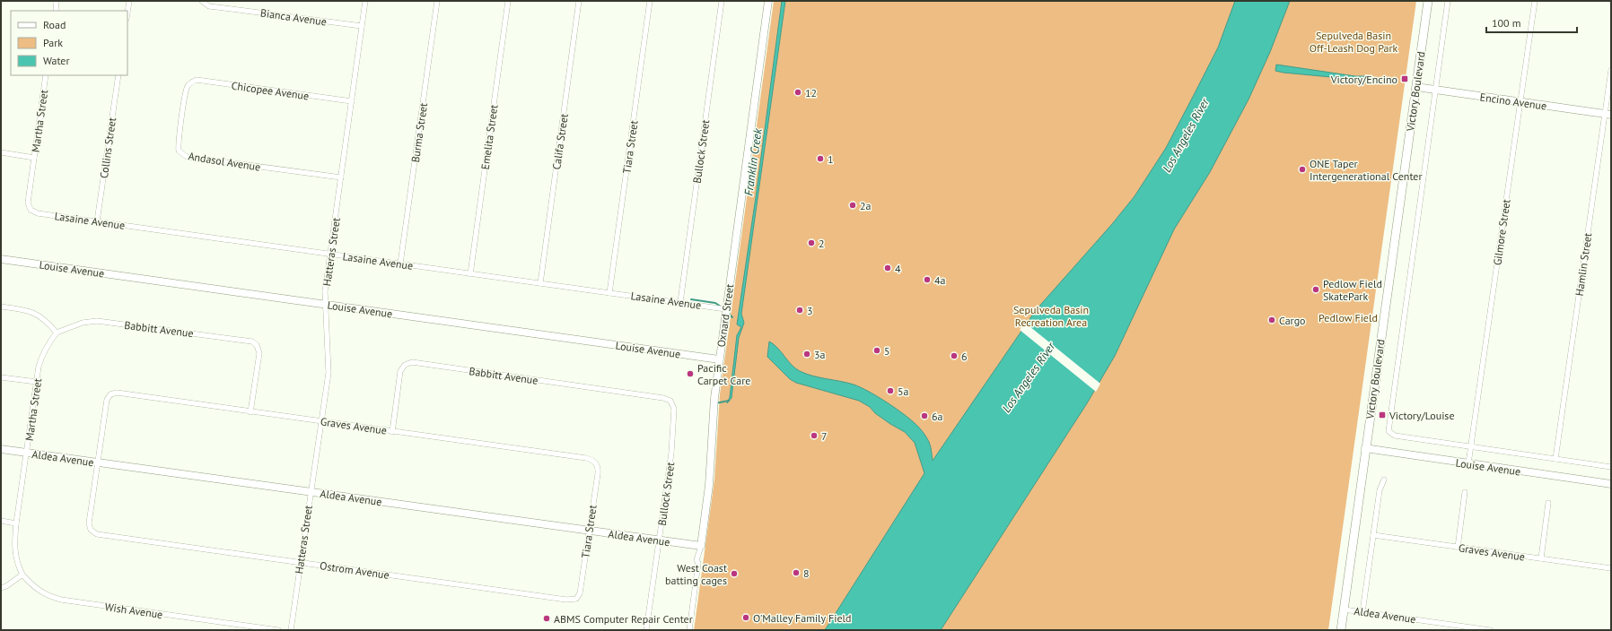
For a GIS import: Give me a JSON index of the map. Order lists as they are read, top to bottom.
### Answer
{
  "streets": {
    "main road": [
      "Victory Boulevard",
      "Encino Avenue",
      "Louise Avenue",
      "Oxnard Street",
      "Aldea Avenue"
    ],
    "street": [
      "Bianca Avenue",
      "Chicopee Avenue",
      "Martha Street",
      "Burma Street",
      "Emelita Street",
      "Califa Street",
      "Tiara Street",
      "Collins Street",
      "Bullock Street",
      "Andasol Avenue",
      "Lasaine Avenue",
      "Gilmore Street",
      "Hatteras Street",
      "Hamlin Street",
      "Babbitt Avenue",
      "Graves Avenue",
      "Ostrom Avenue",
      "Wish Avenue"
    ]
  },
  "crossings": [
    ["Bianca Avenue", "Hatteras Street"],
    ["Chicopee Avenue", "Andasol Avenue"],
    ["Chicopee Avenue", "Hatteras Street"],
    ["Victory Boulevard", "Encino Avenue"],
    ["Victory Boulevard", "Louise Avenue"],
    ["Victory Boulevard", "Aldea Avenue"],
    ["Encino Avenue", "Gilmore Street"],
    ["Encino Avenue", "Hamlin Street"],
    ["Martha Street", "Lasaine Avenue"],
    ["Martha Street", "Babbitt Avenue"],
    ["Martha Street", "Aldea Avenue"],
    ["Martha Street", "Wish Avenue"],
    ["Burma Street", "Lasaine Avenue"],
    ["Emelita Street", "Lasaine Avenue"],
    ["Califa Street", "Lasaine Avenue"],
    ["Tiara Street", "Lasaine Avenue"],
    ["Tiara Street", "Graves Avenue"],
    ["Tiara Street", "Aldea Avenue"],
    ["Tiara Street", "Ostrom Avenue"],
    ["Collins Street", "Lasaine Avenue"],
    ["Bullock Street", "Lasaine Avenue"],
    ["Bullock Street", "Babbitt Avenue"],
    ["Bullock Street", "Aldea Avenue"],
    ["Andasol Avenue", "Hatteras Street"],
    ["Lasaine Avenue", "Hatteras Street"],
    ["Lasaine Avenue", "Oxnard Street"],
    ["Gilmore Street", "Louise Avenue"],
    ["Hatteras Street", "Louise Avenue"],
    ["Hatteras Street", "Graves Avenue"],
    ["Hatteras Street", "Aldea Avenue"],
    ["Hatteras Street", "Ostrom Avenue"],
    ["Hamlin Street", "Louise Avenue"],
    ["Louise Avenue", "Oxnard Street"],
    ["Oxnard Street", "Aldea Avenue"],
    ["Babbitt Avenue", "Graves Avenue"],
    ["Graves Avenue", "Aldea Avenue"],
    ["Graves Avenue", "Ostrom Avenue"],
    ["Aldea Avenue", "Ostrom Avenue"]
  ],
  "water": ["Los Angeles River", "Franklin Creek"],
  "parks": ["Sepulveda Basin Off-Leash Dog Park", "Sepulveda Basin Recreation Area", "Pedlow Field"],
  "places": {
    "transit": ["Victory/Encino", "Victory/Louise"],
    "other": [
      "12",
      "1",
      "ONE Taper Intergenerational Center",
      "2a",
      "2",
      "4",
      "4a",
      "Pedlow Field SkatePark",
      "3",
      "Cargo",
      "5",
      "3a",
      "6",
      "Pacific Carpet Care",
      "5a",
      "6a",
      "7",
      "8",
      "West Coast batting cages",
      "O'Malley Family Field",
      "ABMS Computer Repair Center"
    ]
  },
  "legend": ["Road", "Park", "Water"],
  "scale_bar": "100 m"
}
